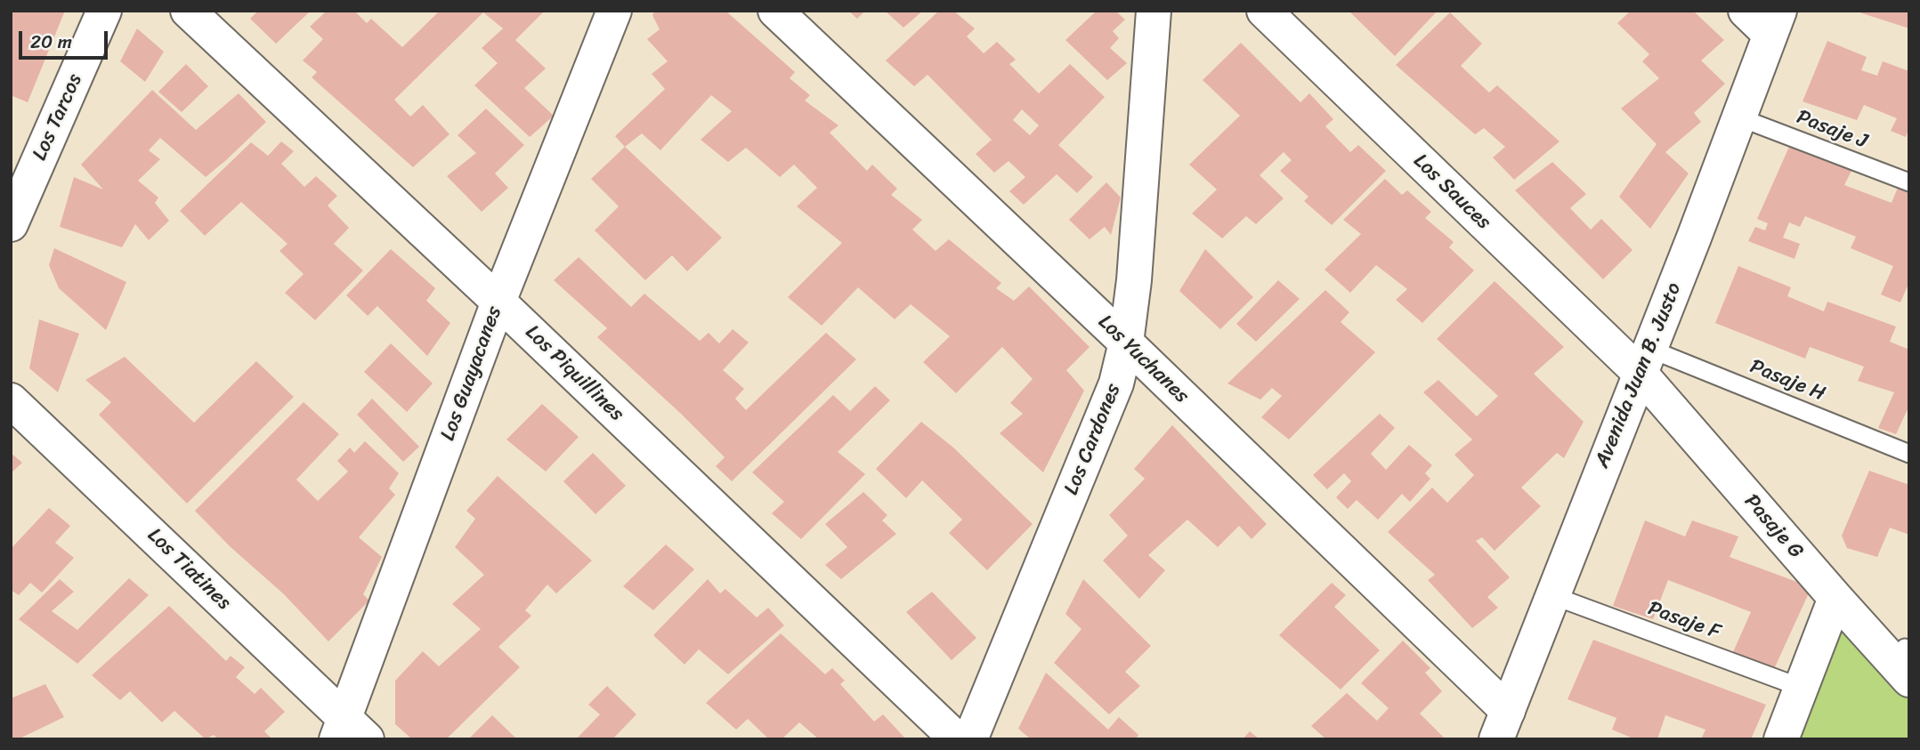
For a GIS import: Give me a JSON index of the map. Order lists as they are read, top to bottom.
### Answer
{
  "streets": {
    "street": [
      "Los Tarcos",
      "Los Sauces",
      "Los Yuchanes",
      "Los Guayacanes",
      "Los Piquillines",
      "Avenida Juan B. Justo",
      "Los Cardones",
      "Pasaje G",
      "Los Tiatines"
    ],
    "lane": ["Pasaje J", "Pasaje H", "Pasaje F"]
  },
  "crossings": [
    ["Pasaje J", "Avenida Juan B. Justo"],
    ["Los Sauces", "Avenida Juan B. Justo"],
    ["Los Sauces", "Pasaje H"],
    ["Los Sauces", "Pasaje G"],
    ["Los Yuchanes", "Avenida Juan B. Justo"],
    ["Los Yuchanes", "Los Cardones"],
    ["Los Guayacanes", "Los Piquillines"],
    ["Los Guayacanes", "Los Tiatines"],
    ["Avenida Juan B. Justo", "Pasaje H"],
    ["Avenida Juan B. Justo", "Pasaje G"],
    ["Avenida Juan B. Justo", "Pasaje F"],
    ["Pasaje H", "Pasaje G"]
  ],
  "scale_bar": "20 m"
}
